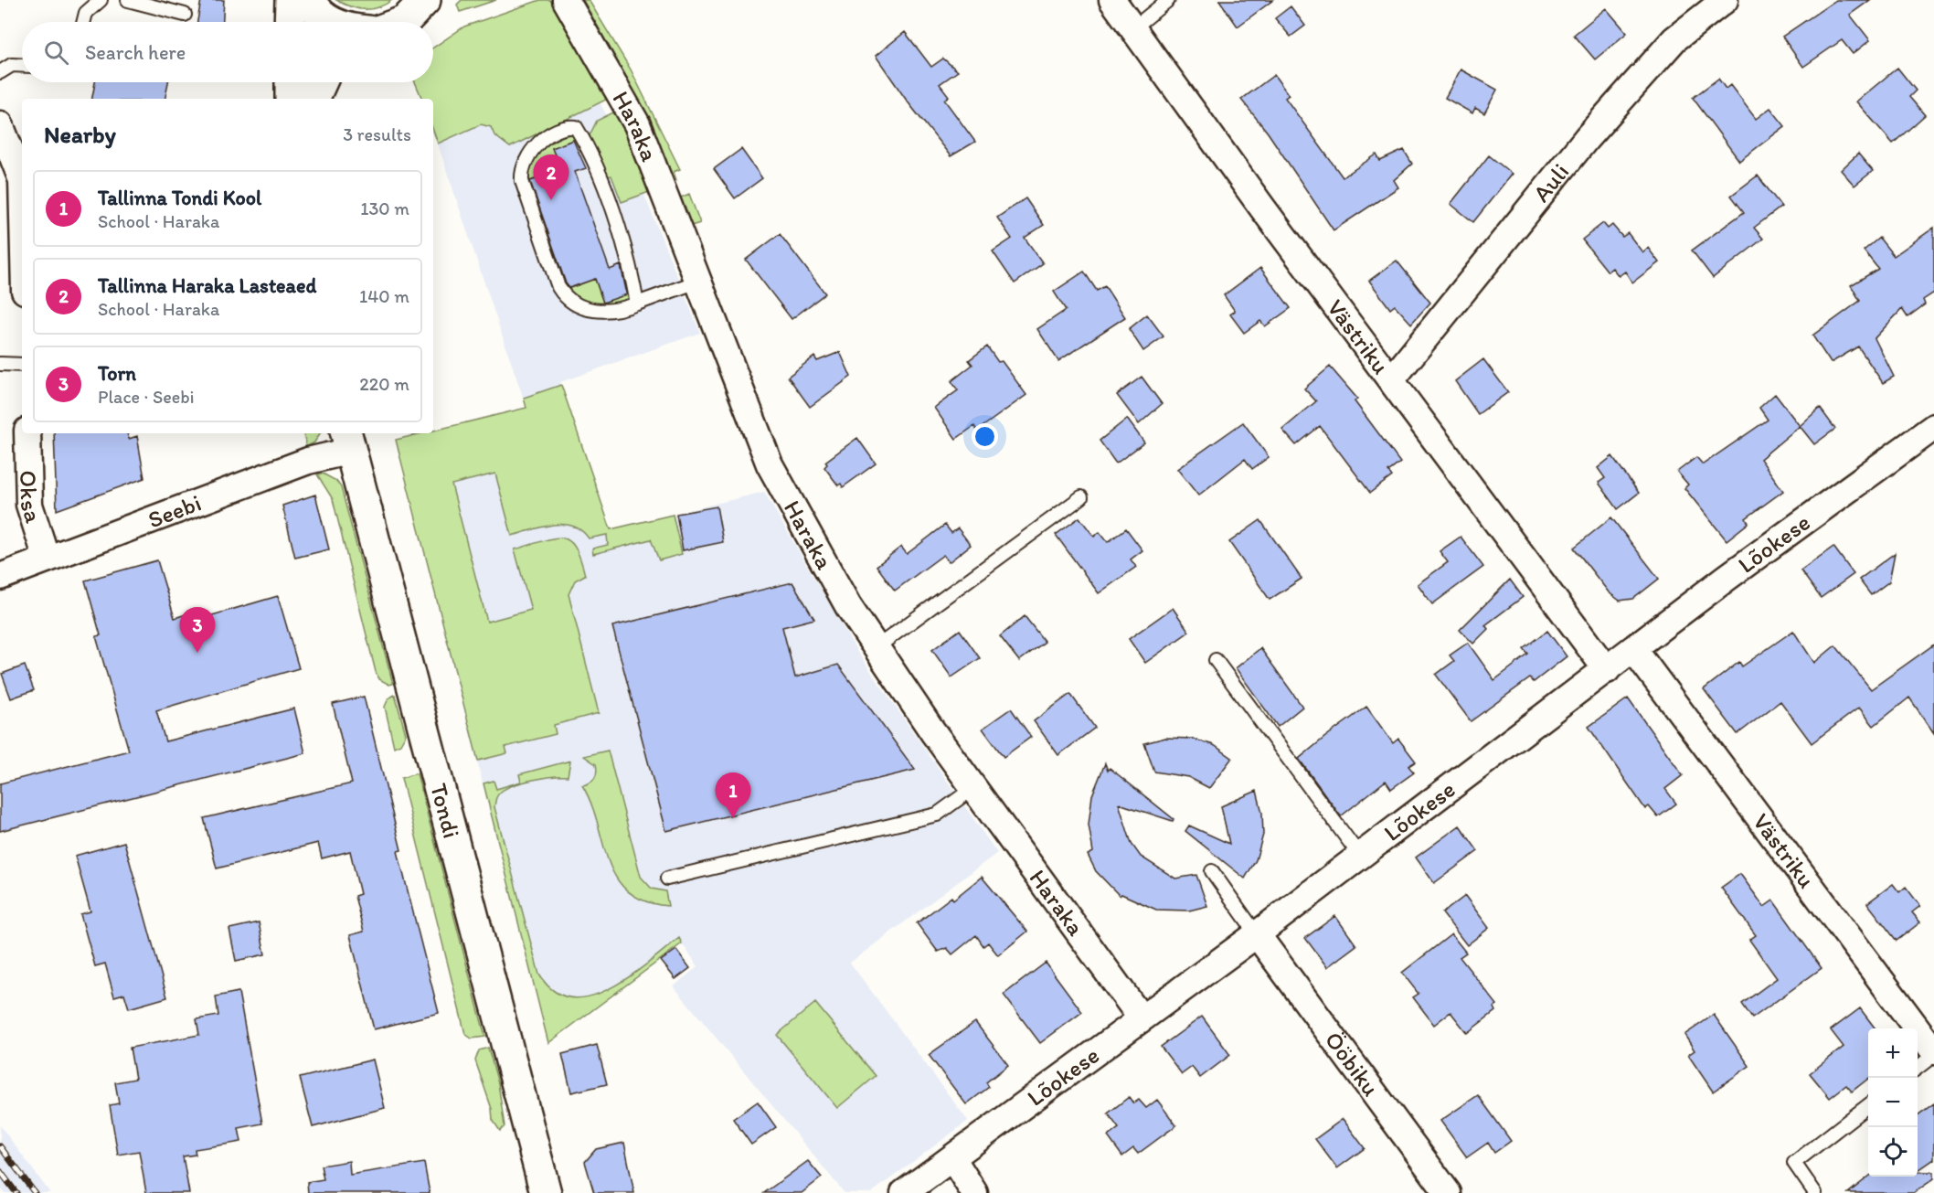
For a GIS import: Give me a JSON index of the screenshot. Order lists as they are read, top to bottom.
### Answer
{
  "streets": {
    "street": [
      "Haraka",
      "Auli",
      "Västriku",
      "Oksa",
      "Seebi",
      "Lõokese",
      "Tondi",
      "Ööbiku"
    ]
  },
  "crossings": [
    ["Haraka", "Lõokese"],
    ["Auli", "Västriku"],
    ["Västriku", "Lõokese"],
    ["Oksa", "Seebi"],
    ["Seebi", "Tondi"],
    ["Lõokese", "Ööbiku"]
  ],
  "page": {
    "search": "Search here",
    "heading": ["Nearby", "3 results"],
    "pins": ["2", "3", "1"],
    "list": [
      {
        "mark": "1",
        "name": "Tallinna Tondi Kool",
        "note": "School · Haraka",
        "value": "130 m"
      },
      {
        "mark": "2",
        "name": "Tallinna Haraka Lasteaed",
        "note": "School · Haraka",
        "value": "140 m"
      },
      {
        "mark": "3",
        "name": "Torn",
        "note": "Place · Seebi",
        "value": "220 m"
      }
    ],
    "map_buttons": ["+", "−"]
  }
}
